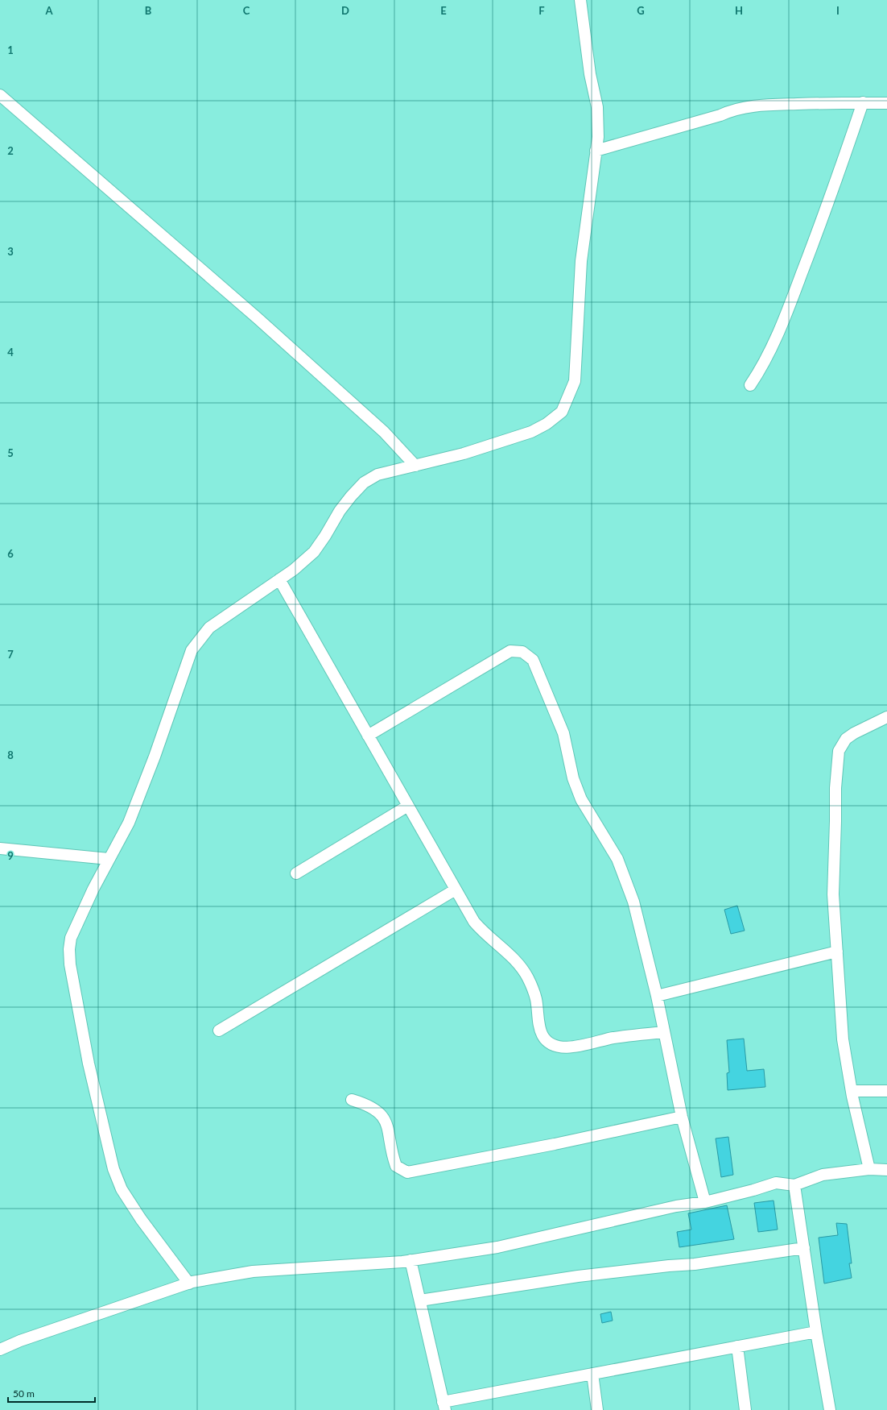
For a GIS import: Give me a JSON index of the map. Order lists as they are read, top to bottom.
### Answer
{
  "scale_bar": "50 m",
  "grid": {
    "columns": [
      "A",
      "B",
      "C",
      "D",
      "E",
      "F",
      "G",
      "H",
      "I"
    ],
    "rows": [
      "1",
      "2",
      "3",
      "4",
      "5",
      "6",
      "7",
      "8",
      "9"
    ]
  }
}
